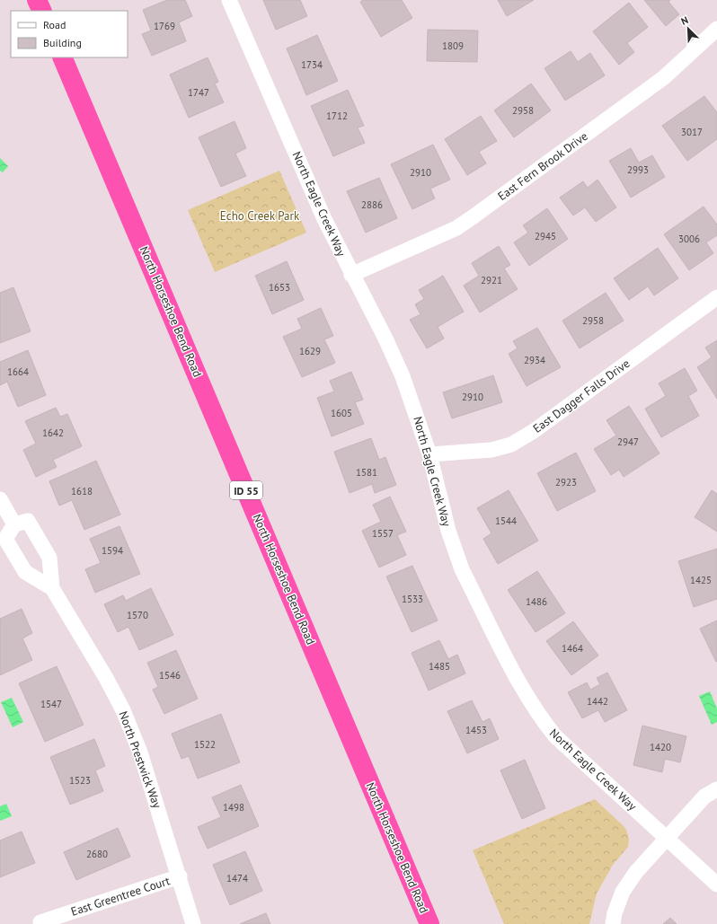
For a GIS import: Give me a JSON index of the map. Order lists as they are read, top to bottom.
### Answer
{
  "streets": {
    "highway": ["North Horseshoe Bend Road", "ID 55"],
    "street": [
      "East Fern Brook Drive",
      "North Eagle Creek Way",
      "East Dagger Falls Drive",
      "North Prestwick Way",
      "East Greentree Court"
    ]
  },
  "crossings": [
    ["East Fern Brook Drive", "North Eagle Creek Way"],
    ["North Eagle Creek Way", "East Dagger Falls Drive"],
    ["North Prestwick Way", "East Greentree Court"]
  ],
  "parks": ["Echo Creek Park"],
  "house_numbers": [
    "1769",
    "1809",
    "1734",
    "1747",
    "2958",
    "1712",
    "3017",
    "2993",
    "2910",
    "2886",
    "2945",
    "3006",
    "2921",
    "1653",
    "2958",
    "1629",
    "2934",
    "1664",
    "2910",
    "1605",
    "1642",
    "2947",
    "1581",
    "2923",
    "1618",
    "1544",
    "1557",
    "1594",
    "1425",
    "1533",
    "1486",
    "1570",
    "1464",
    "1485",
    "1546",
    "1442",
    "1547",
    "1453",
    "1522",
    "1420",
    "1523",
    "1498",
    "2680",
    "1474"
  ],
  "legend": ["Road", "Building"],
  "north": "top left"
}
